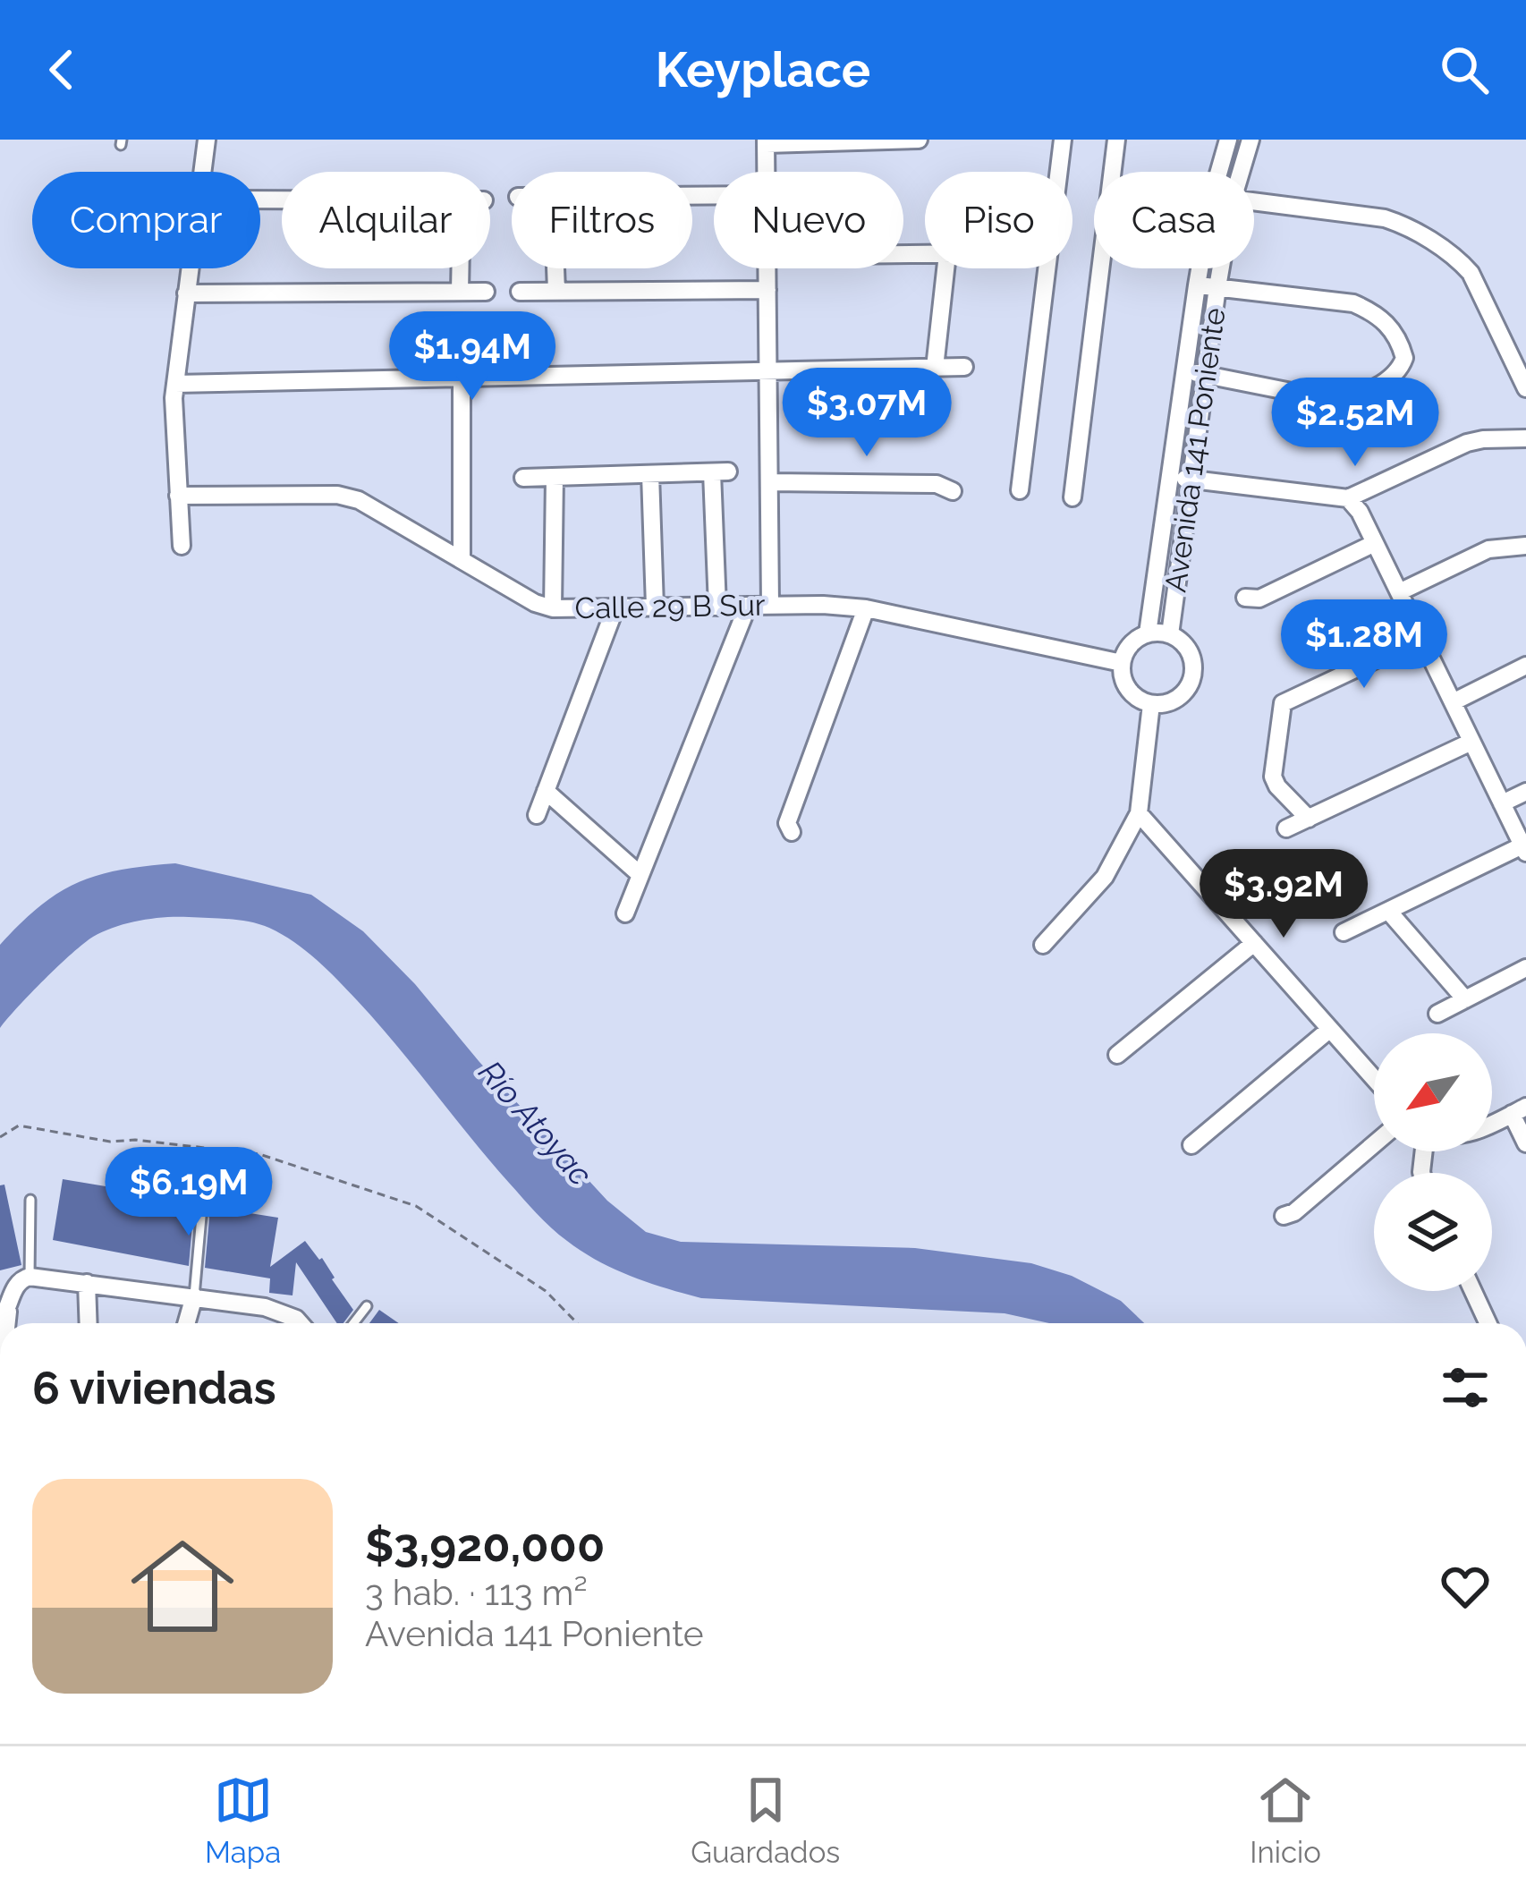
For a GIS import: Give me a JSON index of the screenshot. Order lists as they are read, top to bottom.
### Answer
{
  "streets": {
    "street": ["Avenida 141 Poniente", "Calle 29 B Sur"]
  },
  "crossings": [
    ["Avenida 141 Poniente", "Calle 29 B Sur"]
  ],
  "water": ["Río Atoyac"],
  "north": "bottom left",
  "page": {
    "header": "Keyplace",
    "chip": [
      "Comprar",
      "Alquilar",
      "Filtros",
      "Nuevo",
      "Piso",
      "Casa"
    ],
    "price": [
      "$1.94M",
      "$3.07M",
      "$2.52M",
      "$1.28M",
      "$3.92M",
      "$6.19M"
    ],
    "heading": "6 viviendas",
    "list": [
      {
        "name": "$3,920,000",
        "note": "3 hab. · 113 m² · Avenida 141 Poniente"
      }
    ],
    "tabs": ["Mapa", "Guardados", "Inicio"]
  }
}
